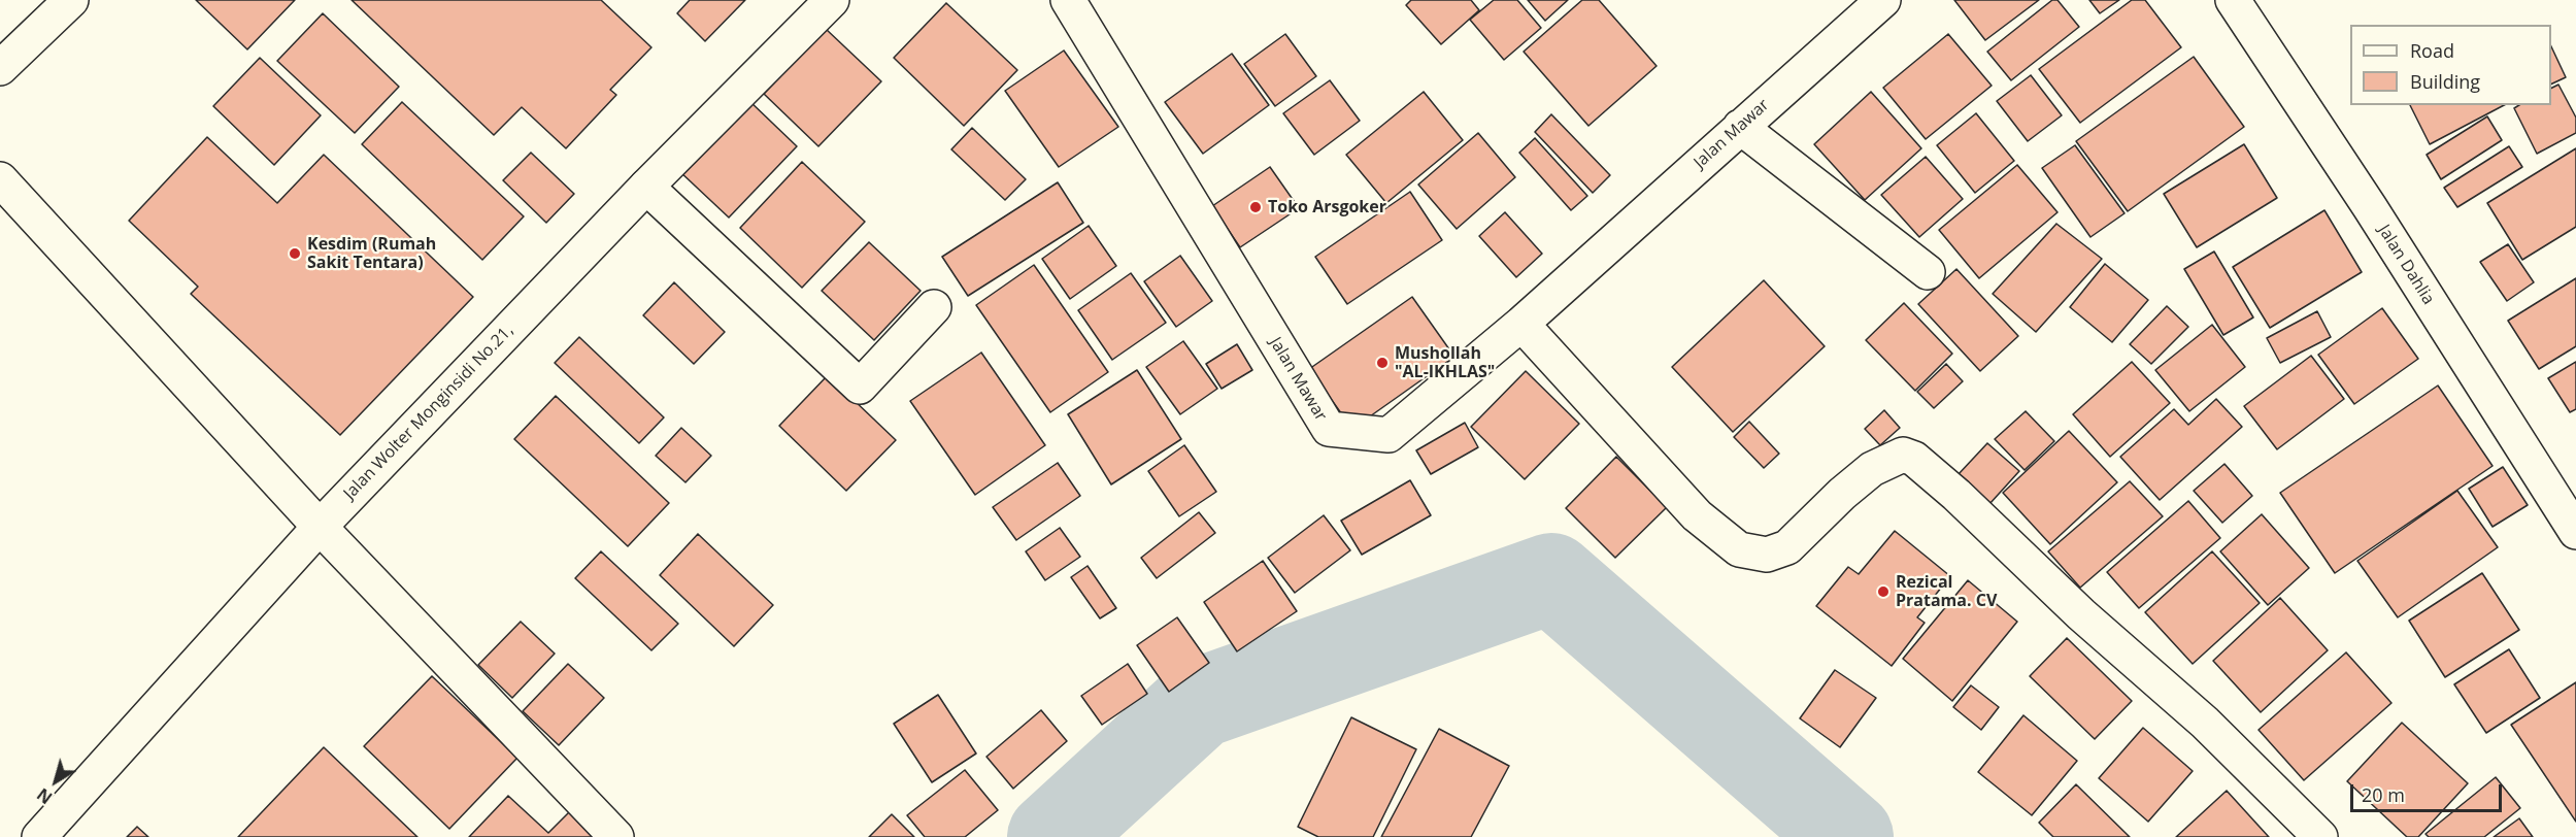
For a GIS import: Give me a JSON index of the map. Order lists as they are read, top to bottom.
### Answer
{
  "streets": {
    "main road": ["Jalan Mawar", "Jalan Dahlia", "Jalan Wolter Monginsidi No.21,"]
  },
  "places": [
    "Toko Arsgoker",
    "Kesdim (Rumah Sakit Tentara)",
    "Mushollah \"AL-IKHLAS\"",
    "Rezical Pratama. CV"
  ],
  "legend": ["Road", "Building"],
  "scale_bar": "20 m",
  "north": "bottom left"
}
